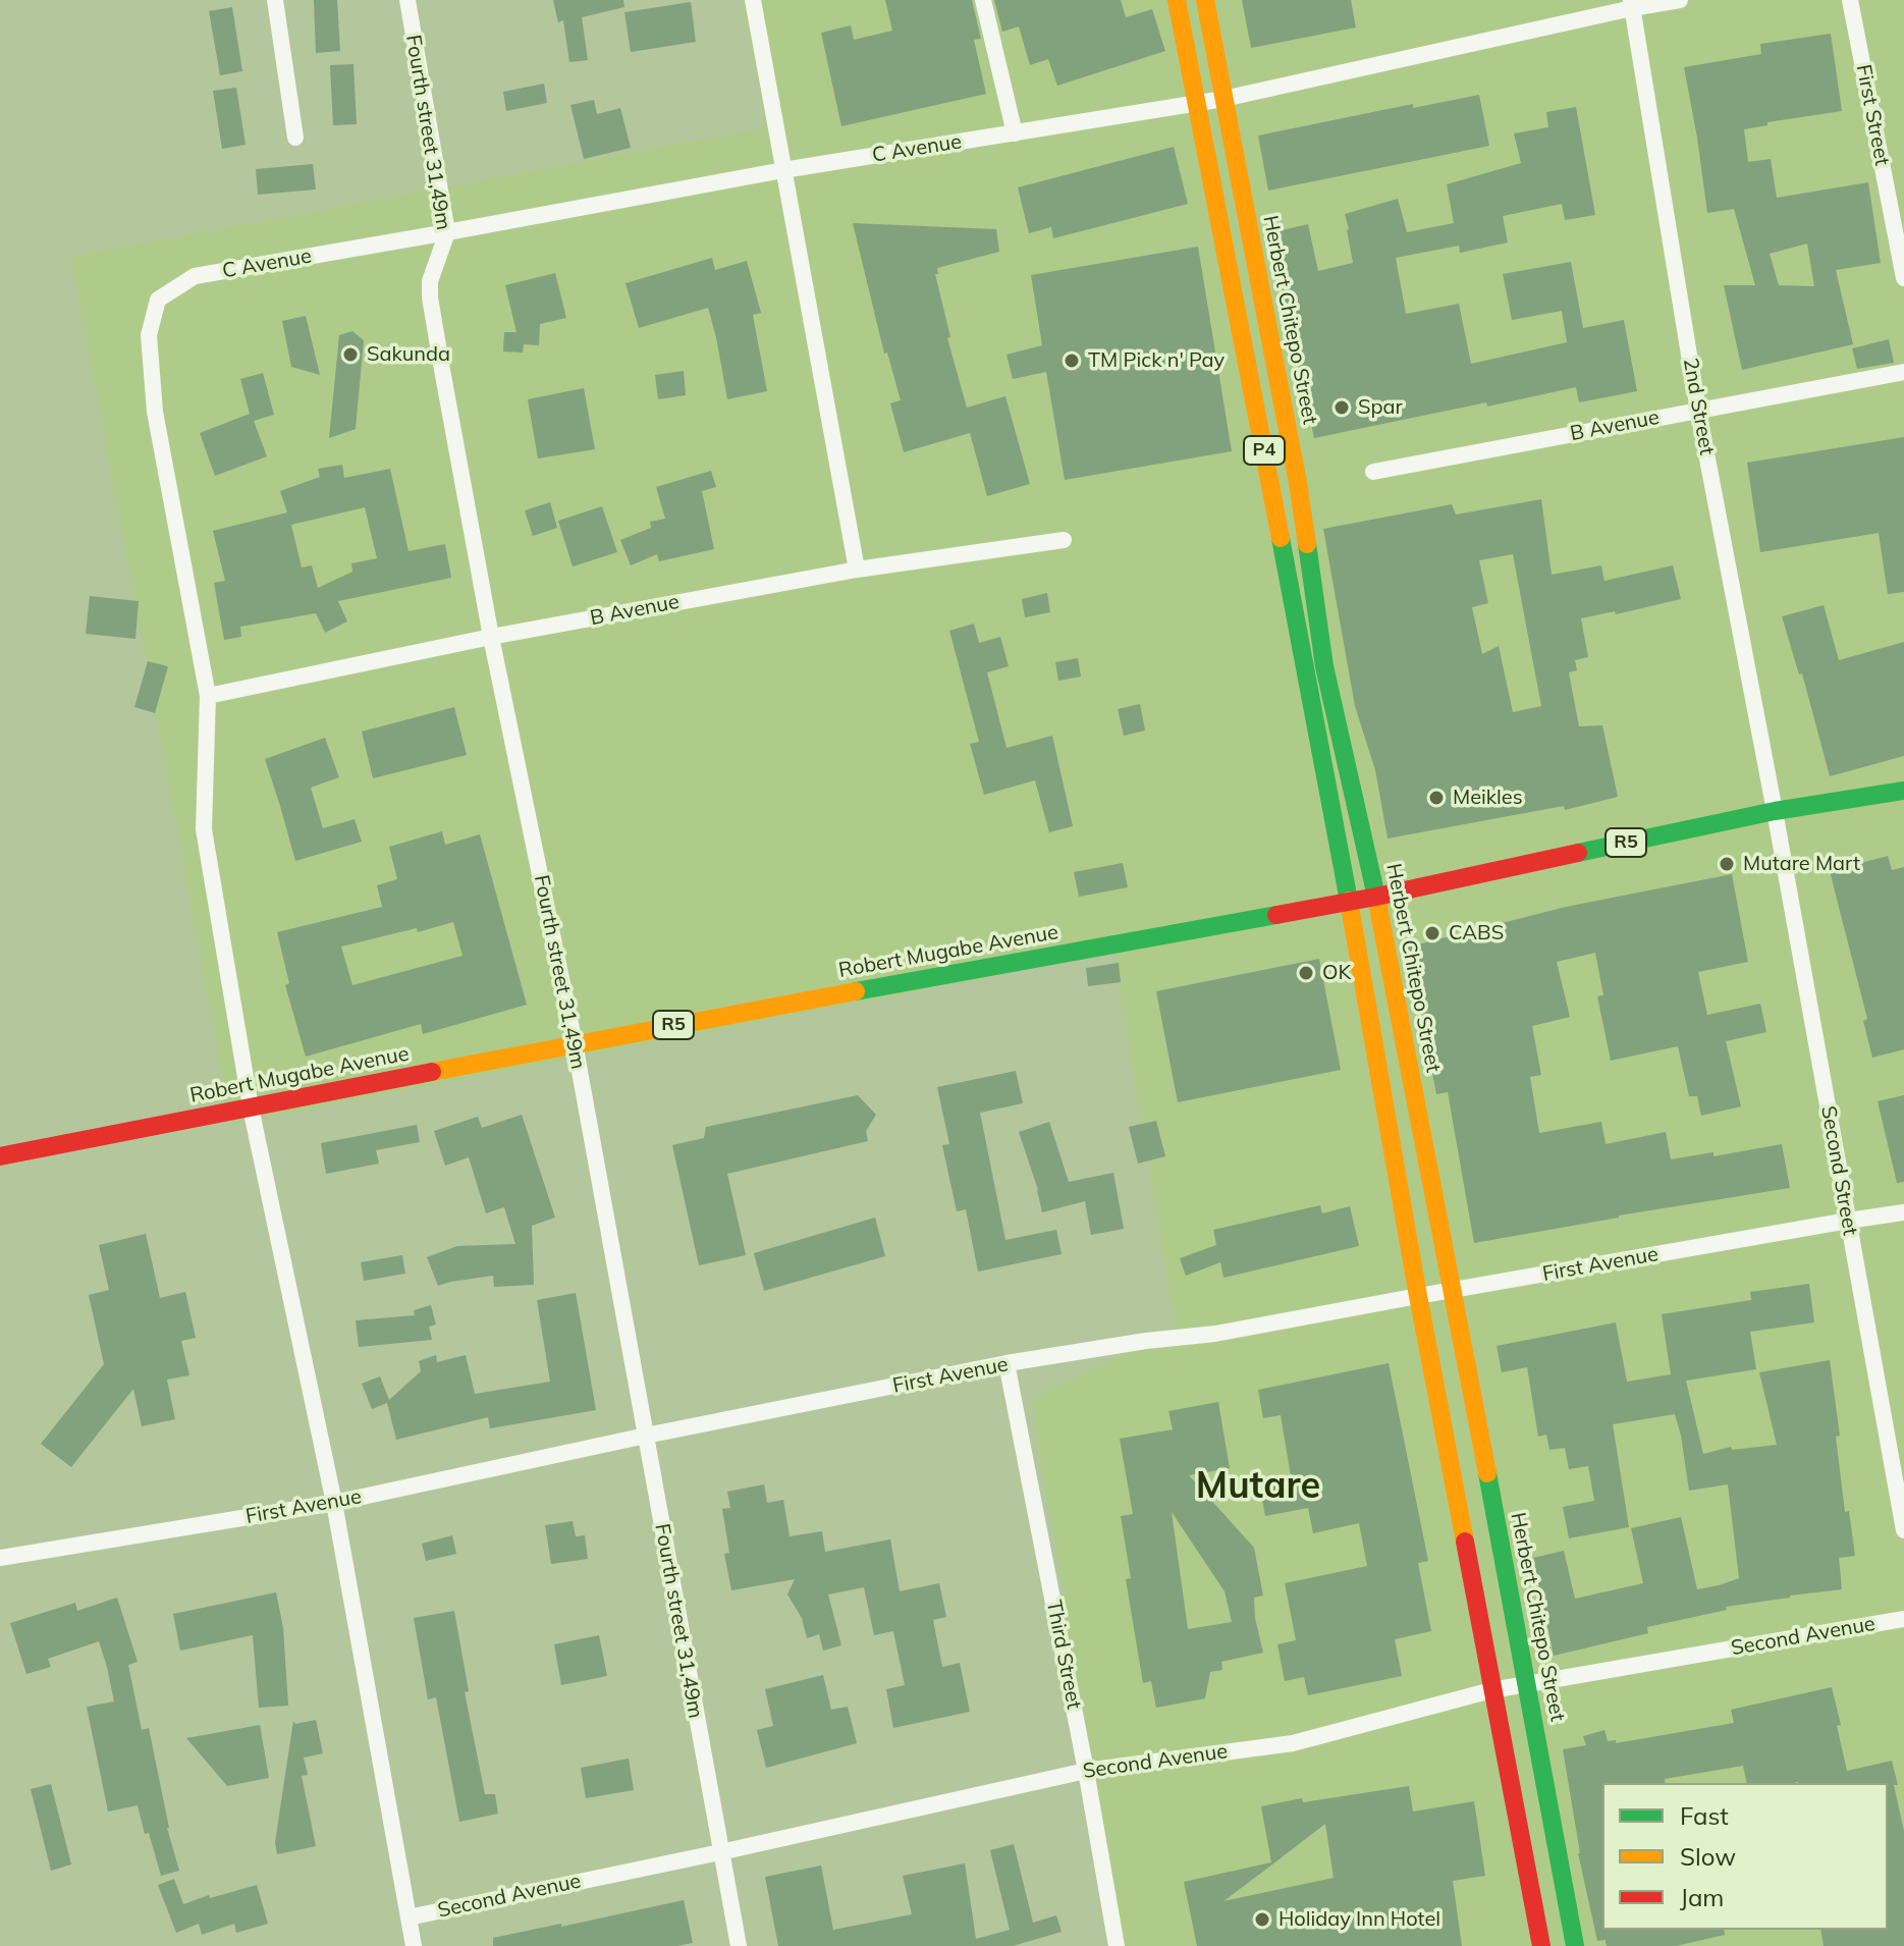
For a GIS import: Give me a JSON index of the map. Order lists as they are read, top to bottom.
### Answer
{
  "streets": {
    "main road": [
      "Herbert Chitepo Street",
      "P4",
      "R5",
      "Robert Mugabe Avenue"
    ],
    "street": [
      "First Street",
      "Fourth street 31,49m",
      "C Avenue",
      "2nd Street",
      "B Avenue",
      "Second Street",
      "First Avenue",
      "Second Avenue",
      "Third Street"
    ]
  },
  "crossings": [
    ["Fourth street 31,49m", "C Avenue"],
    ["Fourth street 31,49m", "B Avenue"],
    ["Fourth street 31,49m", "Robert Mugabe Avenue"],
    ["Fourth street 31,49m", "First Avenue"],
    ["Fourth street 31,49m", "Second Avenue"],
    ["C Avenue", "Herbert Chitepo Street"],
    ["C Avenue", "2nd Street"],
    ["C Avenue", "B Avenue"],
    ["C Avenue", "P4"],
    ["Herbert Chitepo Street", "Robert Mugabe Avenue"],
    ["Herbert Chitepo Street", "First Avenue"],
    ["Herbert Chitepo Street", "Second Avenue"],
    ["2nd Street", "B Avenue"],
    ["2nd Street", "Robert Mugabe Avenue"],
    ["2nd Street", "Second Street"],
    ["P4", "Robert Mugabe Avenue"],
    ["Robert Mugabe Avenue", "Second Street"],
    ["Second Street", "First Avenue"],
    ["First Avenue", "Third Street"],
    ["Second Avenue", "Third Street"]
  ],
  "districts": ["Mutare"],
  "places": [
    "Sakunda",
    "TM Pick n' Pay",
    "Spar",
    "Meikles",
    "Mutare Mart",
    "CABS",
    "OK",
    "Holiday Inn Hotel"
  ],
  "legend": ["Fast", "Slow", "Jam"]
}
